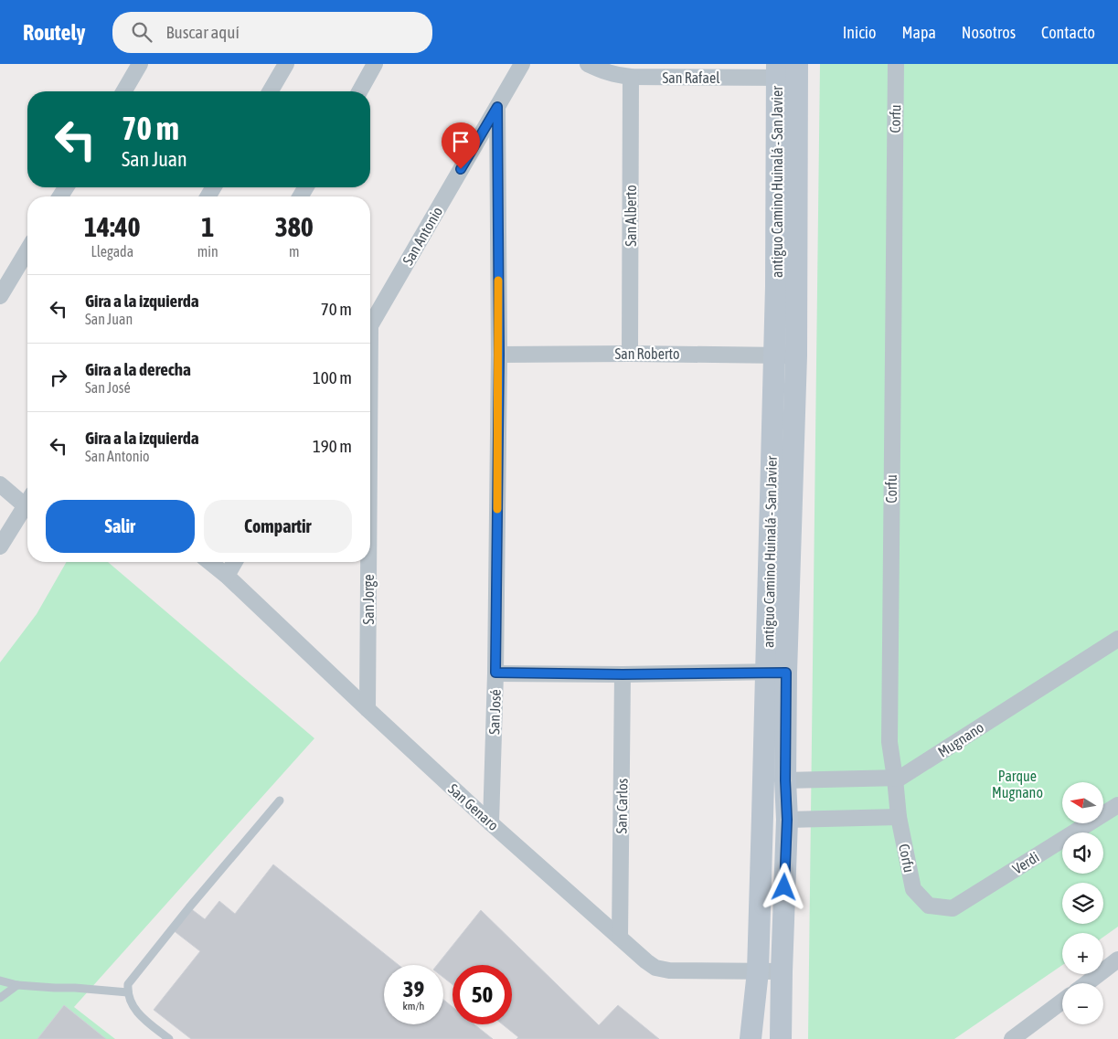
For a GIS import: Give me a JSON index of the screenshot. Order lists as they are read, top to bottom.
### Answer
{
  "streets": {
    "main road": ["antiguo Camino Huinalá - San Javier"],
    "street": [
      "San Rafael",
      "Corfu",
      "San Alberto",
      "San Antonio",
      "San Roberto",
      "San Jorge",
      "San José",
      "Mugnano",
      "San Carlos",
      "San Genaro",
      "Verdi"
    ]
  },
  "crossings": [
    ["San Rafael", "antiguo Camino Huinalá - San Javier"],
    ["San Rafael", "San Alberto"],
    ["Corfu", "Mugnano"],
    ["Corfu", "Verdi"],
    ["antiguo Camino Huinalá - San Javier", "San Roberto"],
    ["antiguo Camino Huinalá - San Javier", "San Genaro"],
    ["San Alberto", "San Roberto"],
    ["San Antonio", "San José"],
    ["San Roberto", "San José"],
    ["San Jorge", "San Genaro"],
    ["San José", "San Genaro"],
    ["San Carlos", "San Genaro"]
  ],
  "parks": ["Parque Mugnano"],
  "north": "left",
  "page": {
    "header": "Routely",
    "search": "Buscar aquí",
    "nav": [
      "Inicio",
      "Mapa",
      "Nosotros",
      "Contacto"
    ],
    "turn": ["70 m", "San Juan"],
    "eta": [
      "14:40",
      "Llegada",
      "1",
      "min",
      "380",
      "m"
    ],
    "list": [
      {
        "name": "Gira a la izquierda",
        "note": "San Juan",
        "value": "70 m"
      },
      {
        "name": "Gira a la derecha",
        "note": "San José",
        "value": "100 m"
      },
      {
        "name": "Gira a la izquierda",
        "note": "San Antonio",
        "value": "190 m"
      }
    ],
    "buttons": ["Salir", "Compartir"],
    "map_buttons": ["+", "−"],
    "speed": "39 km/h",
    "limit": "50"
  }
}
